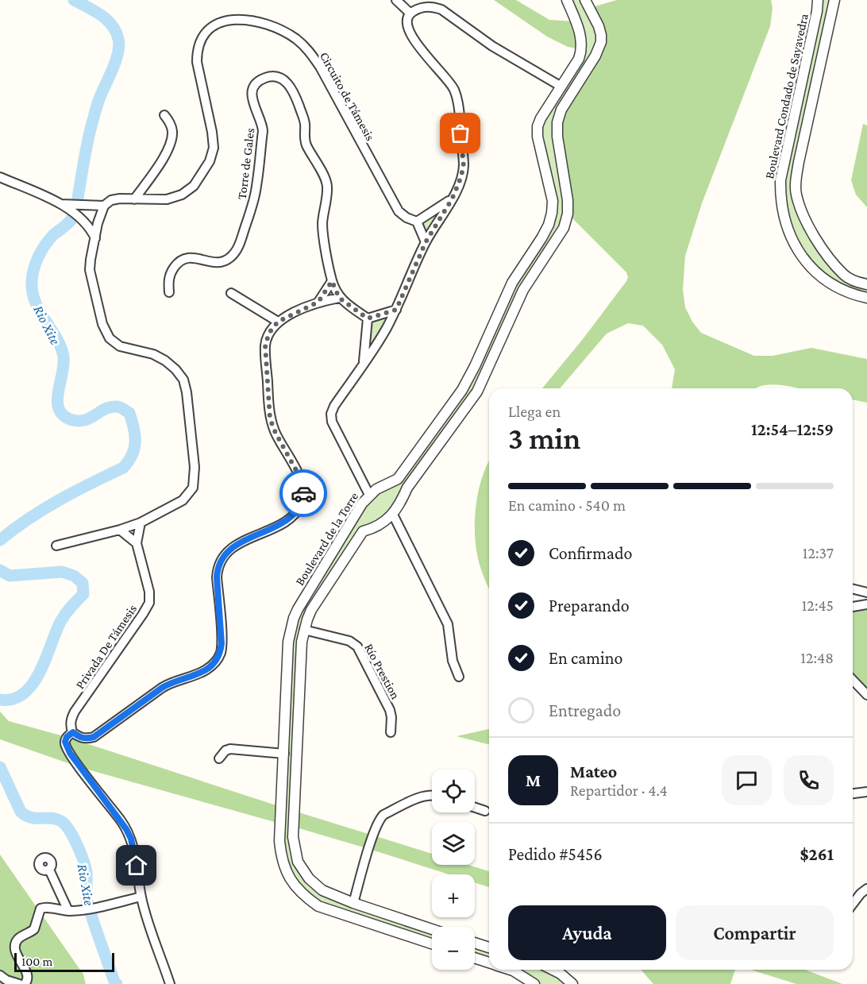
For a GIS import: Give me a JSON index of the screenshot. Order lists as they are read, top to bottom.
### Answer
{
  "streets": {
    "street": [
      "Circuito de Támesis",
      "Boulevard Condado de Sayavedra",
      "Torre de Gales",
      "Boulevard de la Torre",
      "Privada De Támesis",
      "Río Prestion"
    ]
  },
  "crossings": [
    ["Boulevard de la Torre", "Río Prestion"]
  ],
  "water": ["Rio Xite"],
  "scale_bar": "100 m",
  "page": {
    "heading": ["3 min", "Llega en", "12:54–12:59"],
    "panel": [
      "Mateo",
      "Repartidor · 4.4",
      "Pedido #5456",
      "$261"
    ],
    "bar": "En camino · 540 m",
    "list": [
      ["Confirmado", "12:37"],
      ["Preparando", "12:45"],
      ["En camino", "12:48"],
      "Entregado"
    ],
    "round": "M",
    "map_buttons": ["+", "−"],
    "buttons": ["Ayuda", "Compartir"],
    "scale": "100 m"
  }
}
